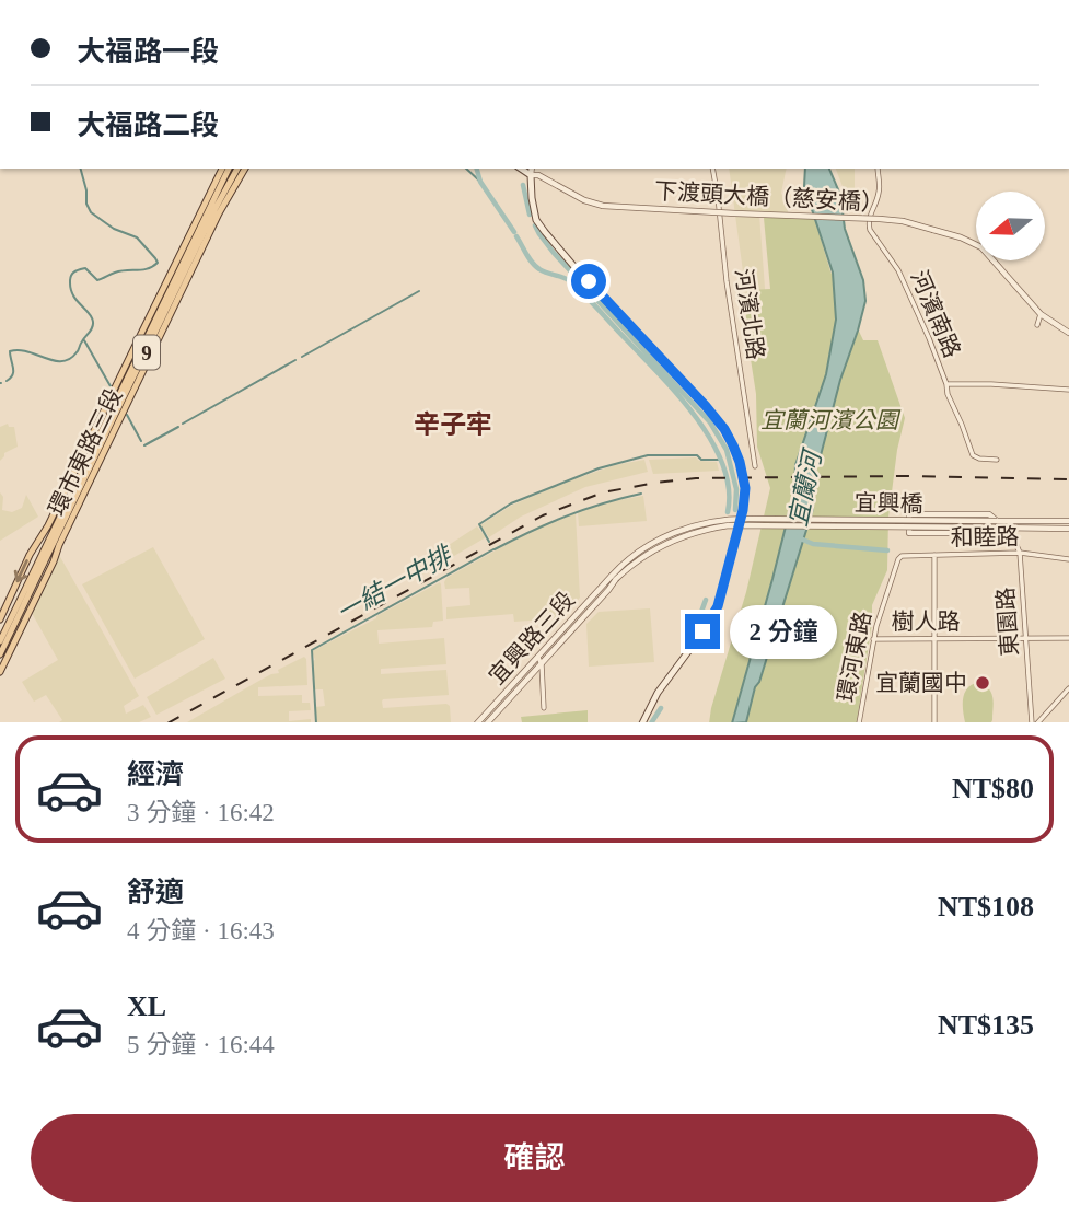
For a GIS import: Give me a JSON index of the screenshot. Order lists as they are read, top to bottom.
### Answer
{
  "streets": {
    "main road": ["9", "環市東路三段"],
    "street": [
      "下渡頭大橋（慈安橋）",
      "河濱北路",
      "河濱南路",
      "宜興橋",
      "和睦路",
      "樹人路",
      "東園路",
      "宜興路三段",
      "環河東路"
    ]
  },
  "crossings": [
    ["9", "環市東路三段"],
    ["宜興橋", "宜興路三段"],
    ["和睦路", "東園路"],
    ["和睦路", "環河東路"],
    ["樹人路", "東園路"],
    ["樹人路", "環河東路"]
  ],
  "districts": ["辛子牢"],
  "water": ["宜蘭河", "一結一中排"],
  "parks": ["宜蘭河濱公園"],
  "places": ["宜蘭國中"],
  "north": "left",
  "page": {
    "banner": ["大福路一段", "大福路二段"],
    "bubble": "2 分鐘",
    "list": [
      {
        "name": "經濟",
        "note": "3 分鐘 · 16:42",
        "value": "NT$80"
      },
      {
        "name": "舒適",
        "note": "4 分鐘 · 16:43",
        "value": "NT$108"
      },
      {
        "name": "XL",
        "note": "5 分鐘 · 16:44",
        "value": "NT$135"
      }
    ],
    "buttons": "確認"
  }
}
